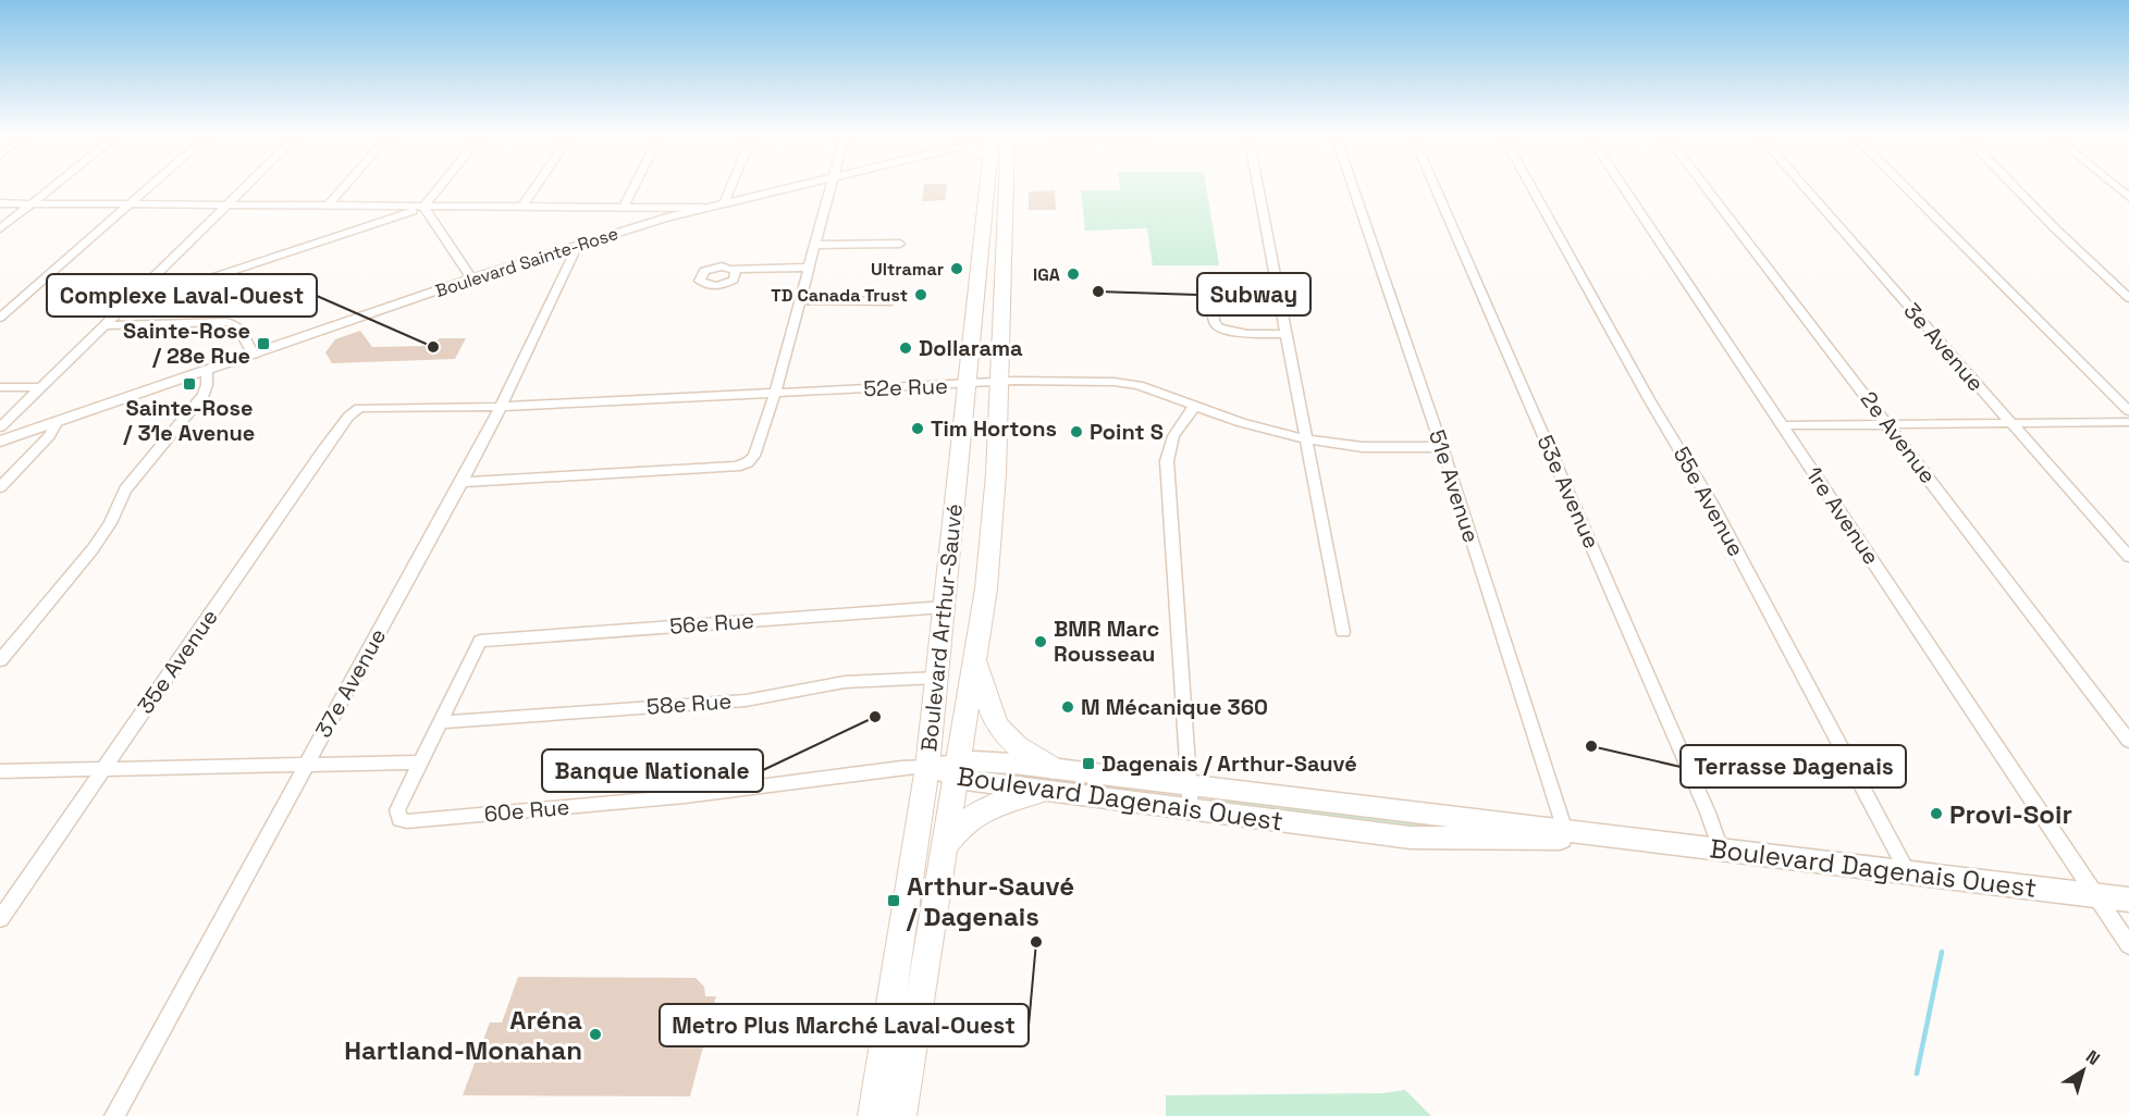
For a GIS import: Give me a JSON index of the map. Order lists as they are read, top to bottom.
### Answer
{
  "streets": {
    "main road": ["Boulevard Arthur-Sauvé", "Boulevard Dagenais Ouest"],
    "street": [
      "Boulevard Sainte-Rose",
      "3e Avenue",
      "52e Rue",
      "2e Avenue",
      "51e Avenue",
      "53e Avenue",
      "55e Avenue",
      "1re Avenue",
      "56e Rue",
      "35e Avenue",
      "37e Avenue",
      "58e Rue",
      "60e Rue"
    ]
  },
  "crossings": [
    ["Boulevard Sainte-Rose", "37e Avenue"],
    ["52e Rue", "51e Avenue"],
    ["52e Rue", "Boulevard Arthur-Sauvé"],
    ["52e Rue", "35e Avenue"],
    ["52e Rue", "37e Avenue"],
    ["51e Avenue", "Boulevard Dagenais Ouest"],
    ["53e Avenue", "Boulevard Dagenais Ouest"],
    ["55e Avenue", "Boulevard Dagenais Ouest"],
    ["1re Avenue", "Boulevard Dagenais Ouest"],
    ["56e Rue", "Boulevard Arthur-Sauvé"],
    ["56e Rue", "58e Rue"],
    ["Boulevard Arthur-Sauvé", "58e Rue"],
    ["Boulevard Arthur-Sauvé", "Boulevard Dagenais Ouest"],
    ["Boulevard Arthur-Sauvé", "60e Rue"],
    ["Boulevard Dagenais Ouest", "60e Rue"]
  ],
  "places": {
    "other": [
      "Ultramar",
      "IGA",
      "Subway",
      "TD Canada Trust",
      "Complexe Laval-Ouest",
      "Dollarama",
      "Tim Hortons",
      "Point S",
      "BMR Marc Rousseau",
      "M Mécanique 360",
      "Banque Nationale",
      "Terrasse Dagenais",
      "Provi-Soir",
      "Metro Plus Marché Laval-Ouest",
      "Aréna Hartland-Monahan"
    ],
    "transit": [
      "Sainte-Rose / 28e Rue",
      "Sainte-Rose / 31e Avenue",
      "Dagenais / Arthur-Sauvé",
      "Arthur-Sauvé / Dagenais"
    ]
  },
  "north": "top right"
}
